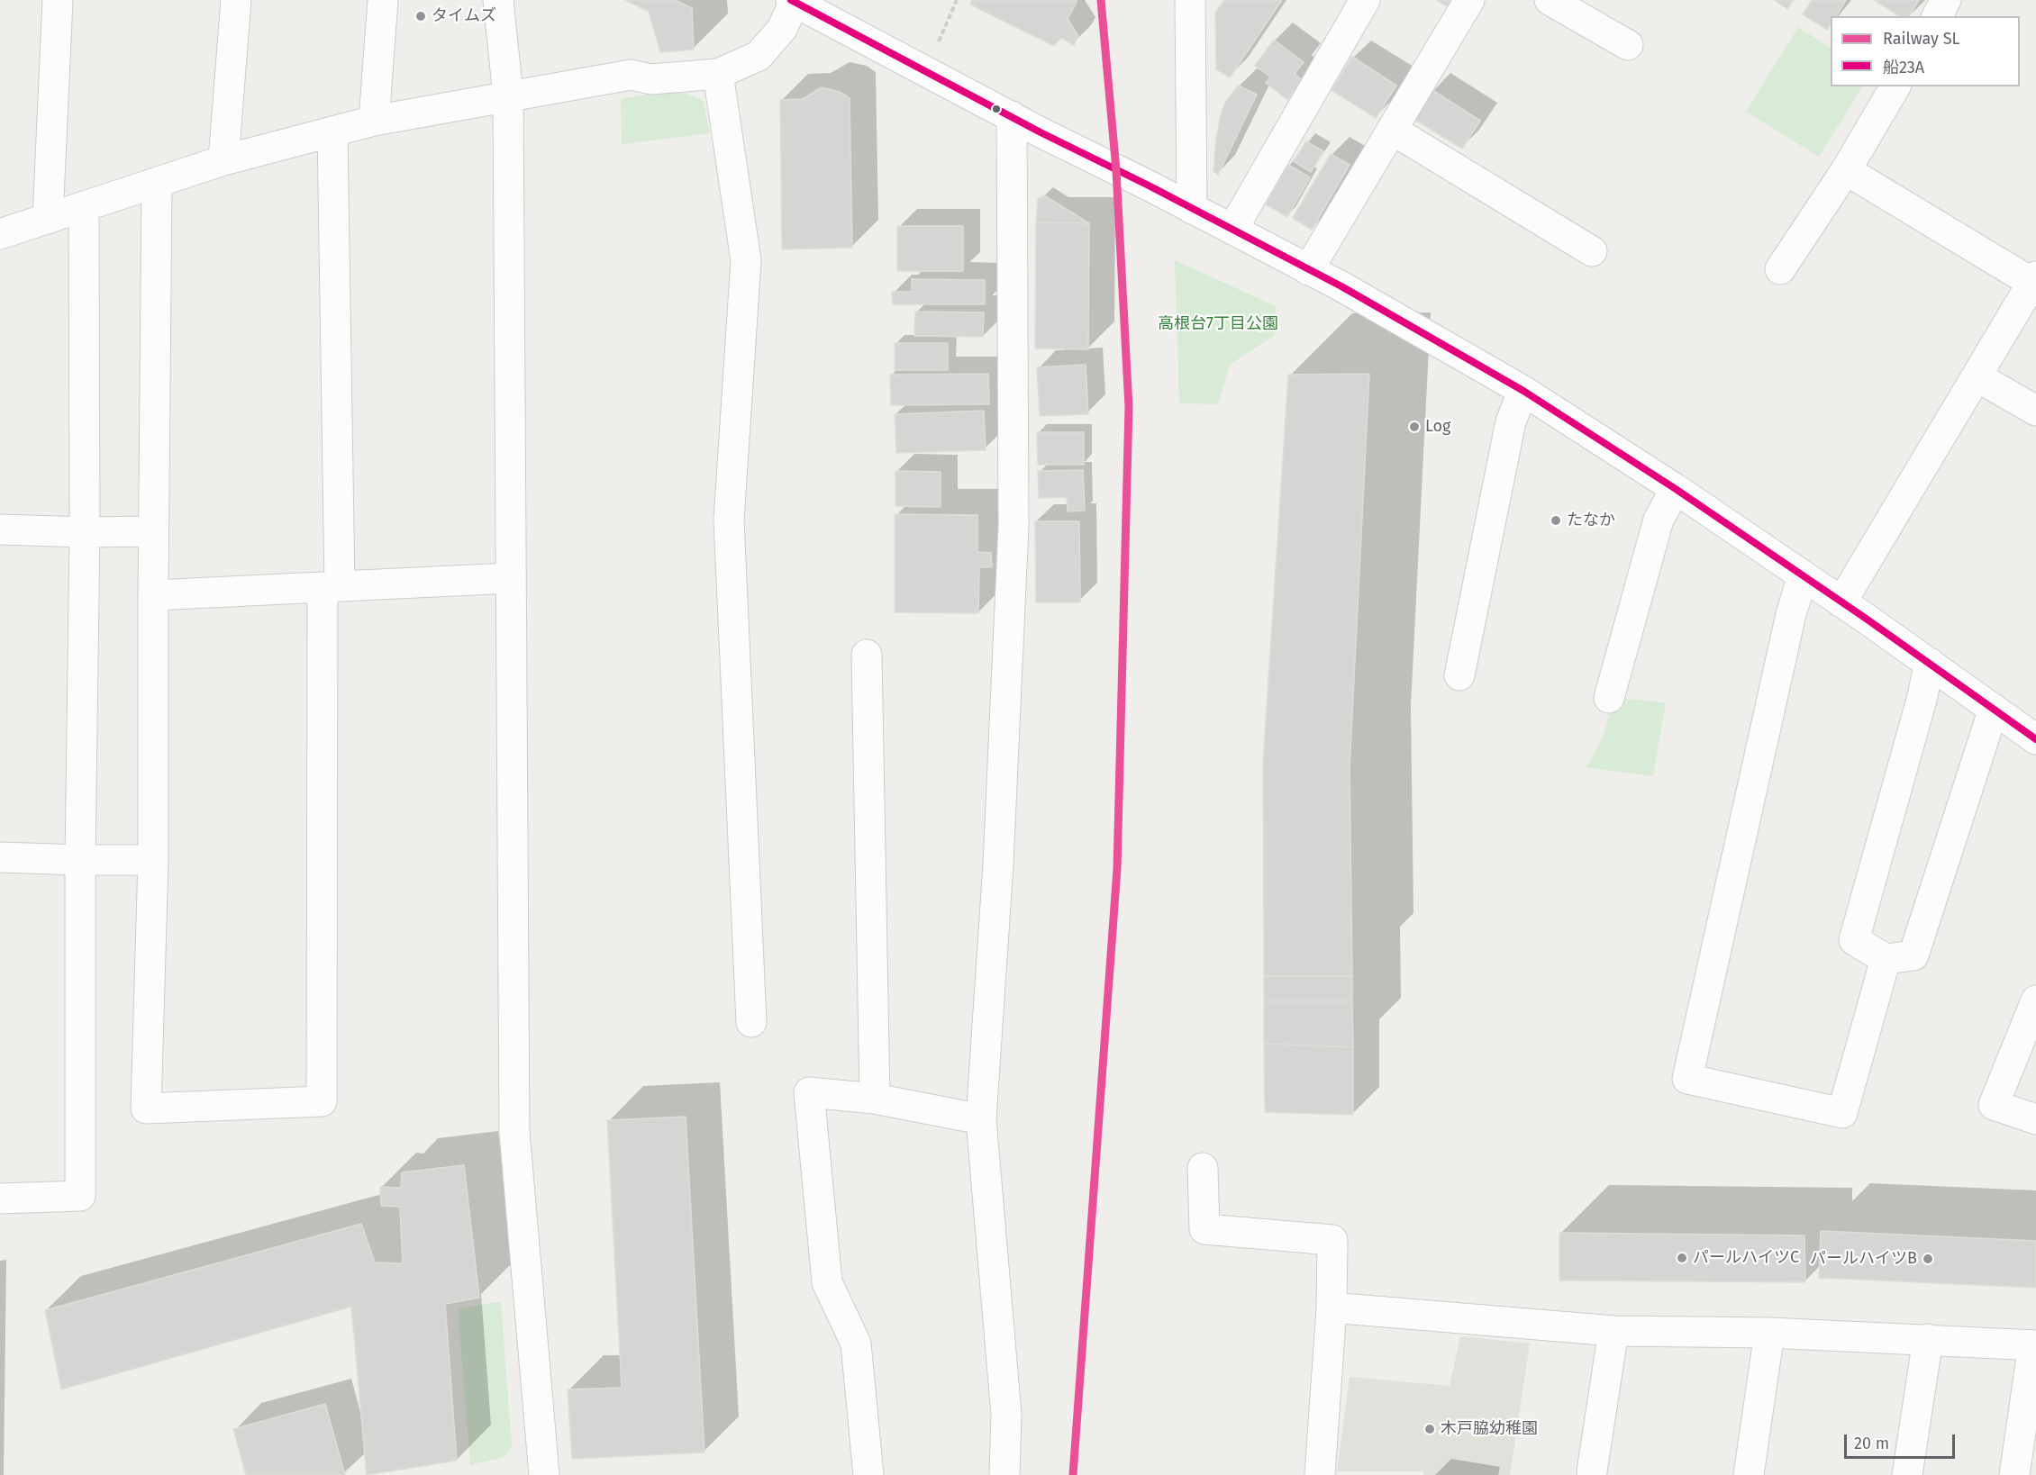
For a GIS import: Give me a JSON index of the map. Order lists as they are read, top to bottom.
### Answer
{
  "parks": ["高根台7丁目公園"],
  "places": [
    "タイムズ",
    "Log",
    "たなか",
    "パールハイツC",
    "パールハイツB",
    "木戸脇幼稚園"
  ],
  "lines": ["rail line SL", "transit line 船23A"],
  "legend": ["Railway SL", "船23A"],
  "scale_bar": "20 m"
}
